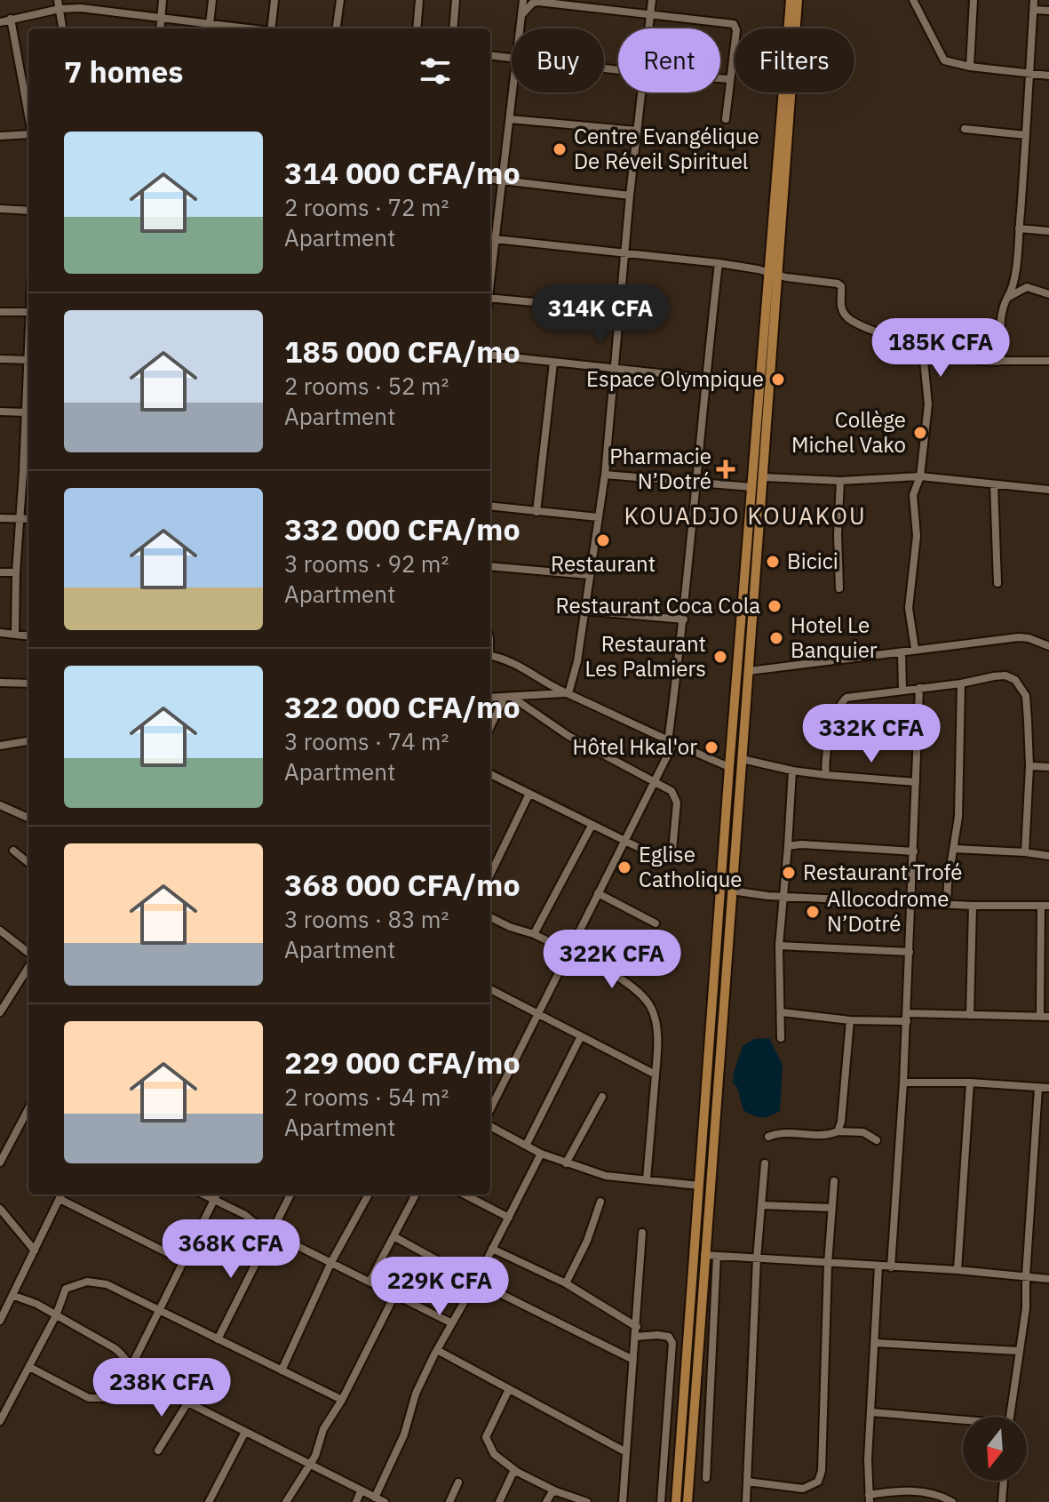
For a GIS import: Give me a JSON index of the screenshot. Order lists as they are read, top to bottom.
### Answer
{
  "districts": ["KOUADJO KOUAKOU"],
  "places": {
    "other": [
      "Centre Evangélique De Réveil Spirituel",
      "Espace Olympique",
      "Collège Michel Vako",
      "Restaurant",
      "Bicici",
      "Restaurant Coca Cola",
      "Hotel Le Banquier",
      "Restaurant Les Palmiers",
      "Hôtel Hkal'or",
      "Eglise Catholique",
      "Restaurant Trofé",
      "Allocodrome N’Dotré"
    ],
    "health": ["Pharmacie N’Dotré"]
  },
  "north": "bottom",
  "page": {
    "chip": ["Buy", "Rent", "Filters"],
    "heading": "7 homes",
    "list": [
      {
        "name": "314 000 CFA/mo",
        "note": "2 rooms · 72 m² · Apartment"
      },
      {
        "name": "185 000 CFA/mo",
        "note": "2 rooms · 52 m² · Apartment"
      },
      {
        "name": "332 000 CFA/mo",
        "note": "3 rooms · 92 m² · Apartment"
      },
      {
        "name": "322 000 CFA/mo",
        "note": "3 rooms · 74 m² · Apartment"
      },
      {
        "name": "368 000 CFA/mo",
        "note": "3 rooms · 83 m² · Apartment"
      },
      {
        "name": "229 000 CFA/mo",
        "note": "2 rooms · 54 m² · Apartment"
      }
    ],
    "price": [
      "314K CFA",
      "185K CFA",
      "332K CFA",
      "322K CFA",
      "368K CFA",
      "229K CFA",
      "238K CFA"
    ]
  }
}
